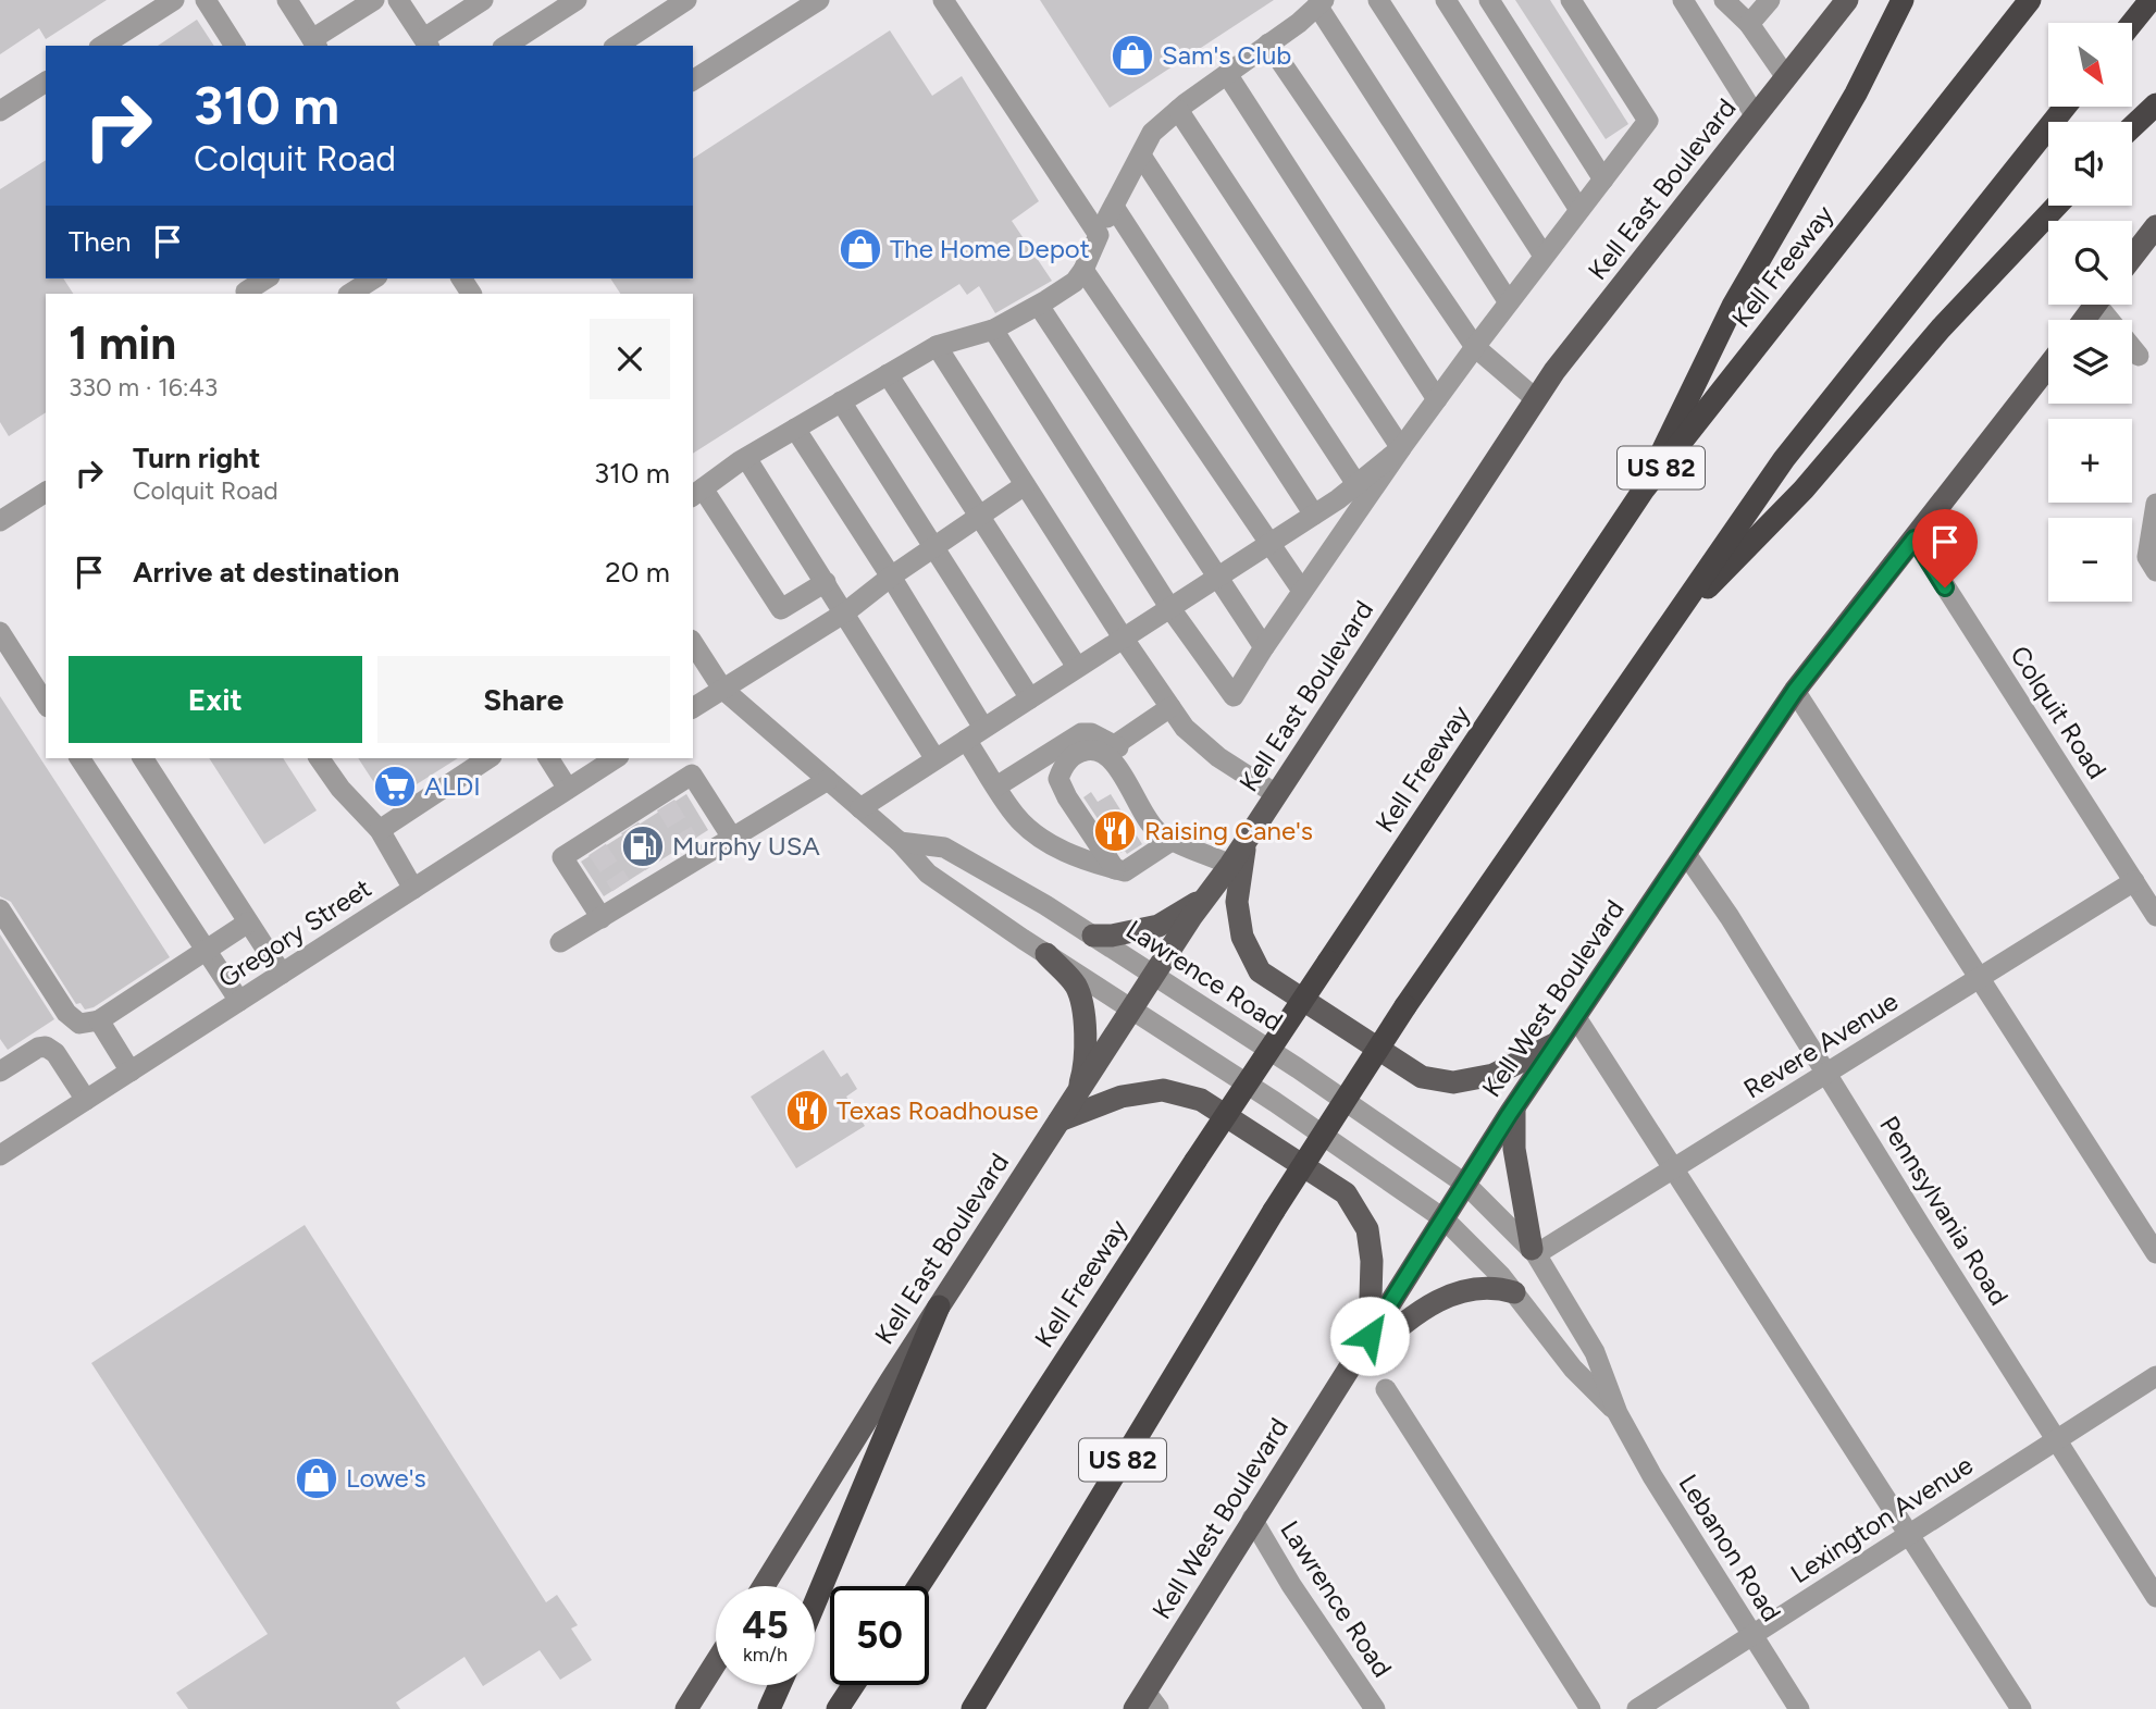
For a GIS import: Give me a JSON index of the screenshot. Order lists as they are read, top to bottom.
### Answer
{
  "streets": {
    "highway": ["Kell Freeway", "US 82"],
    "main road": ["Kell East Boulevard", "Kell West Boulevard"],
    "street": [
      "Colquit Road",
      "Gregory Street",
      "Lawrence Road",
      "Revere Avenue",
      "Pennsylvania Road",
      "Lexington Avenue",
      "Lebanon Road"
    ]
  },
  "crossings": [
    ["Kell East Boulevard", "Lawrence Road"],
    ["Colquit Road", "Kell West Boulevard"],
    ["Colquit Road", "Revere Avenue"],
    ["Lawrence Road", "Kell West Boulevard"],
    ["Lawrence Road", "Lebanon Road"],
    ["Kell West Boulevard", "Pennsylvania Road"],
    ["Kell West Boulevard", "Lebanon Road"],
    ["Revere Avenue", "Pennsylvania Road"],
    ["Revere Avenue", "Lebanon Road"],
    ["Pennsylvania Road", "Lexington Avenue"],
    ["Lexington Avenue", "Lebanon Road"]
  ],
  "places": {
    "shop": ["Sam's Club", "The Home Depot", "Lowe's"],
    "supermarket": ["ALDI"],
    "restaurant": ["Raising Cane's", "Texas Roadhouse"],
    "fuel station": ["Murphy USA"]
  },
  "north": "bottom right",
  "page": {
    "map_buttons": ["+", "−"],
    "turn": ["310 m", "Colquit Road"],
    "then": "Then",
    "heading": ["1 min", "330 m · 16:43"],
    "list": [
      {
        "name": "Turn right",
        "note": "Colquit Road",
        "value": "310 m"
      },
      {
        "name": "Arrive at destination",
        "value": "20 m"
      }
    ],
    "buttons": ["Exit", "Share"],
    "speed": "45 km/h",
    "limit": "50"
  }
}
